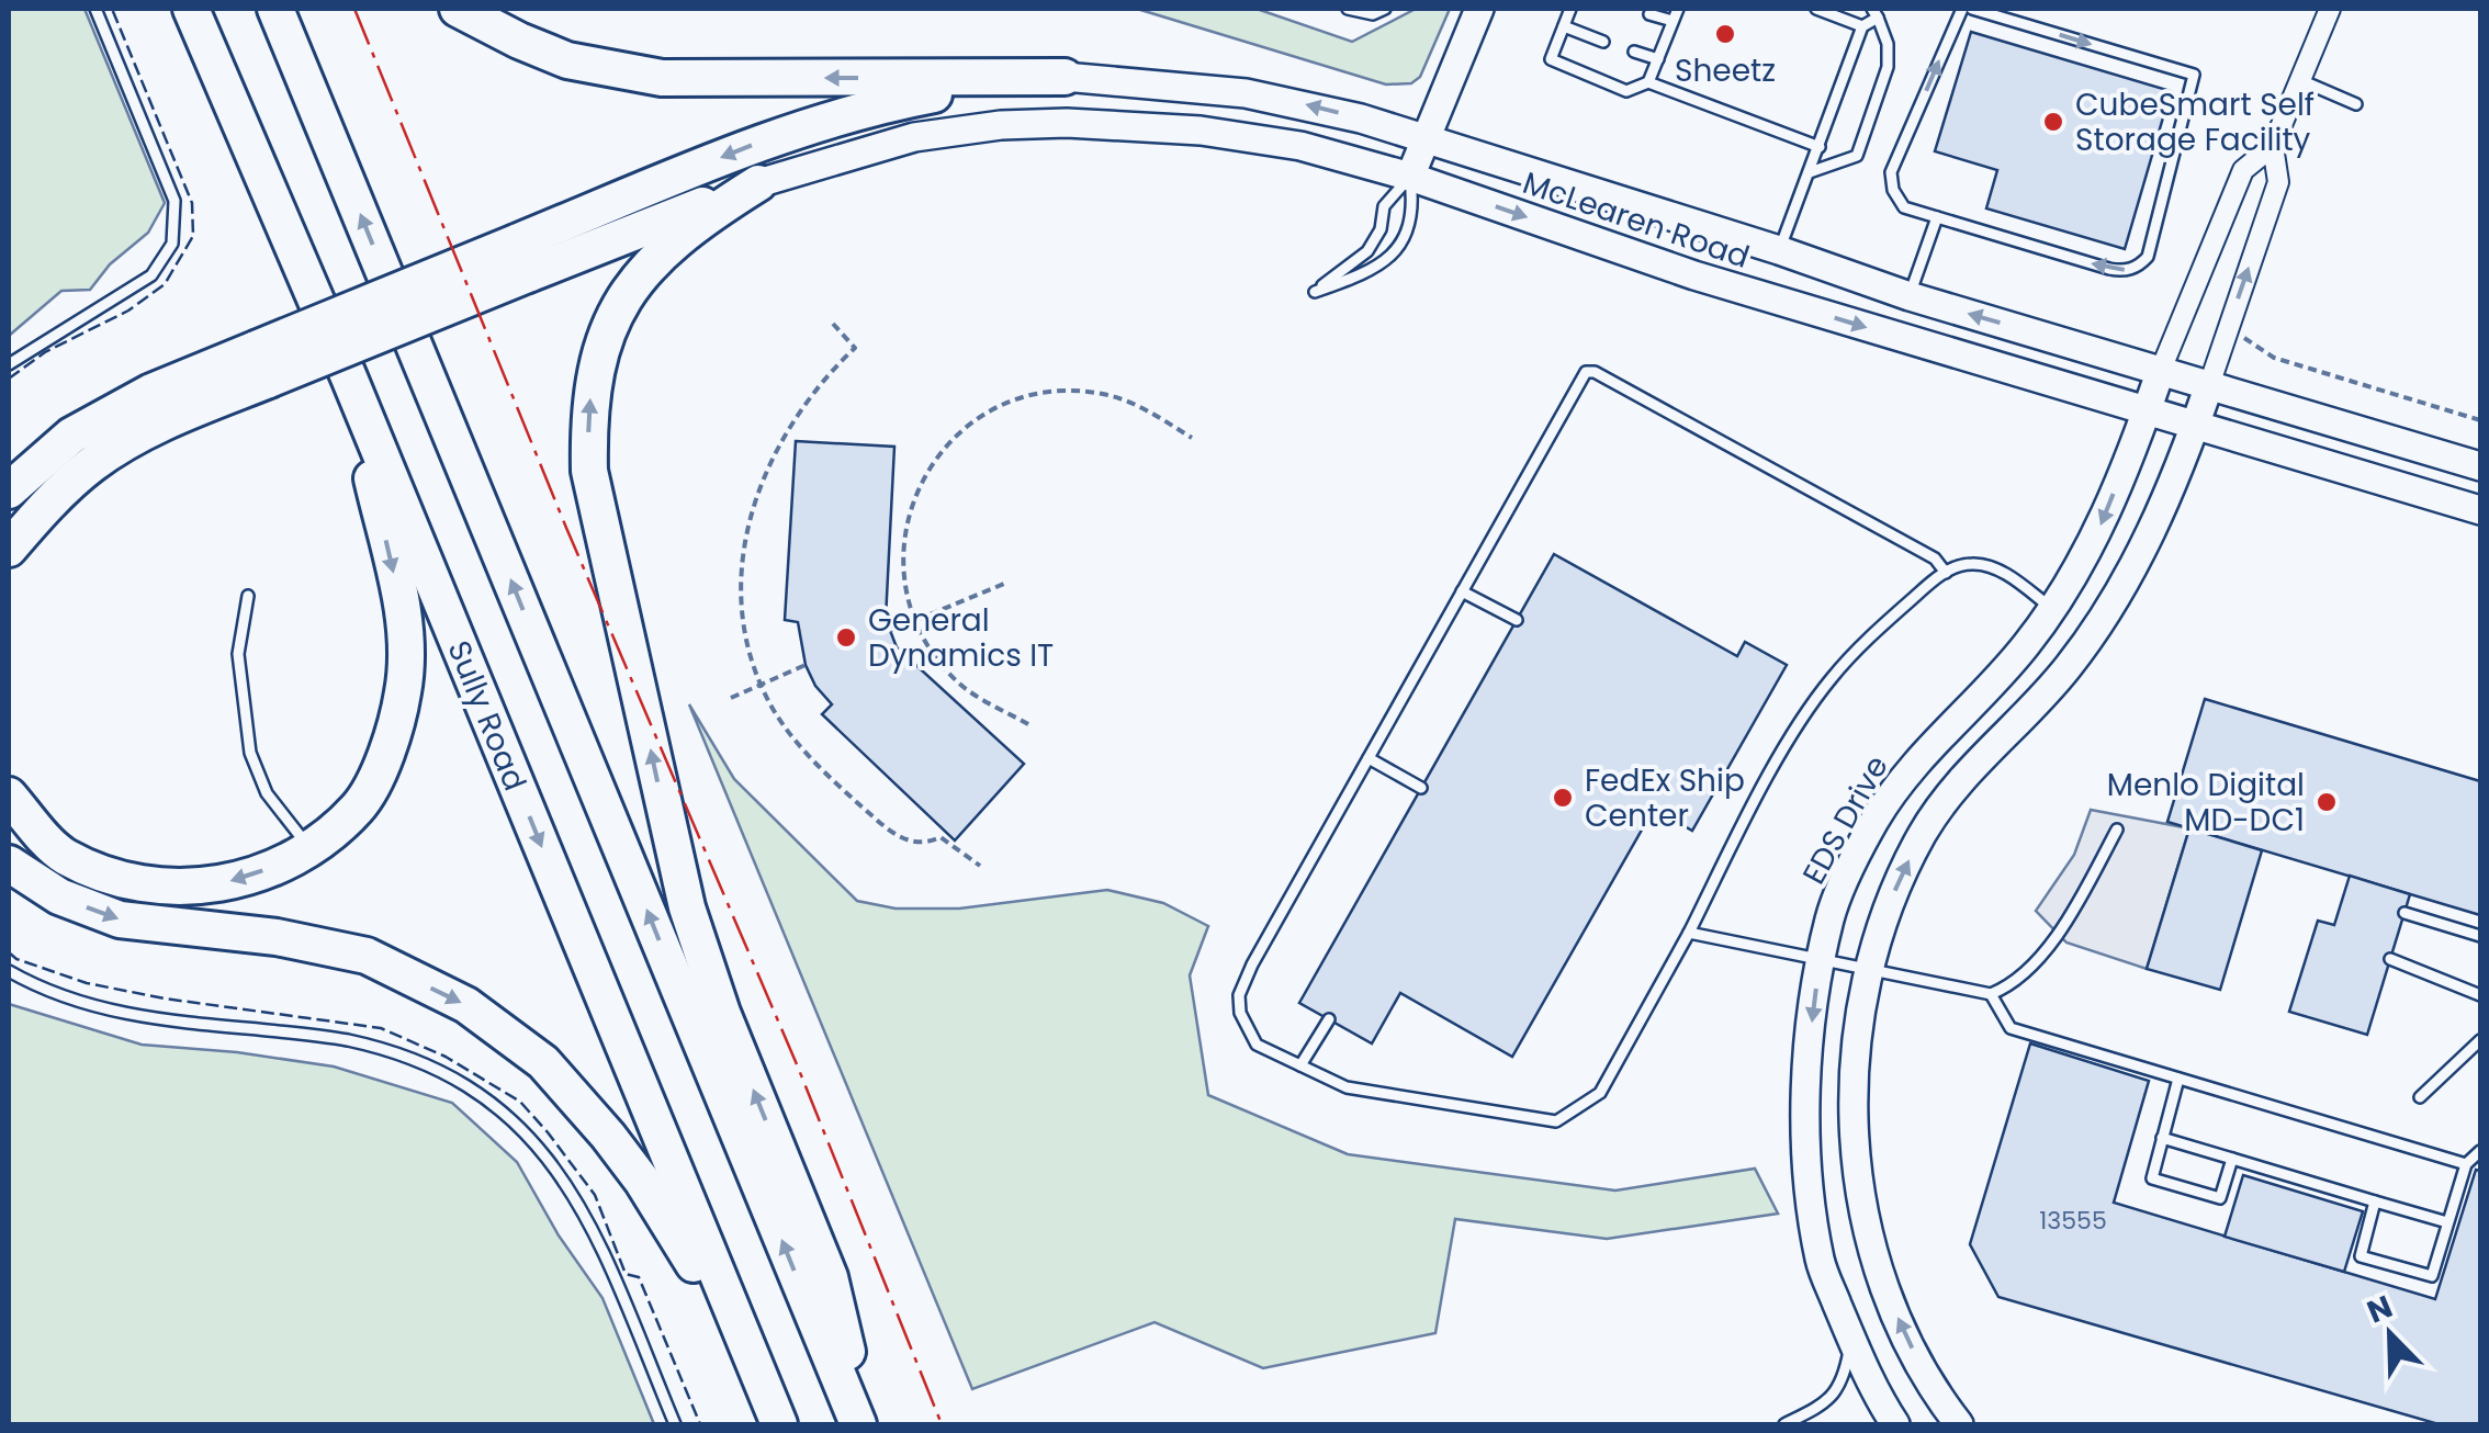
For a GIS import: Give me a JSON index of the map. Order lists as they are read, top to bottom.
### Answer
{
  "streets": {
    "highway": ["Sully Road"],
    "main road": ["McLearen Road", "EDS Drive"]
  },
  "crossings": [
    ["McLearen Road", "EDS Drive"]
  ],
  "places": [
    "Sheetz",
    "CubeSmart Self Storage Facility",
    "General Dynamics IT",
    "FedEx Ship Center",
    "Menlo Digital MD-DC1"
  ],
  "house_numbers": ["13555"],
  "north": "top left"
}
